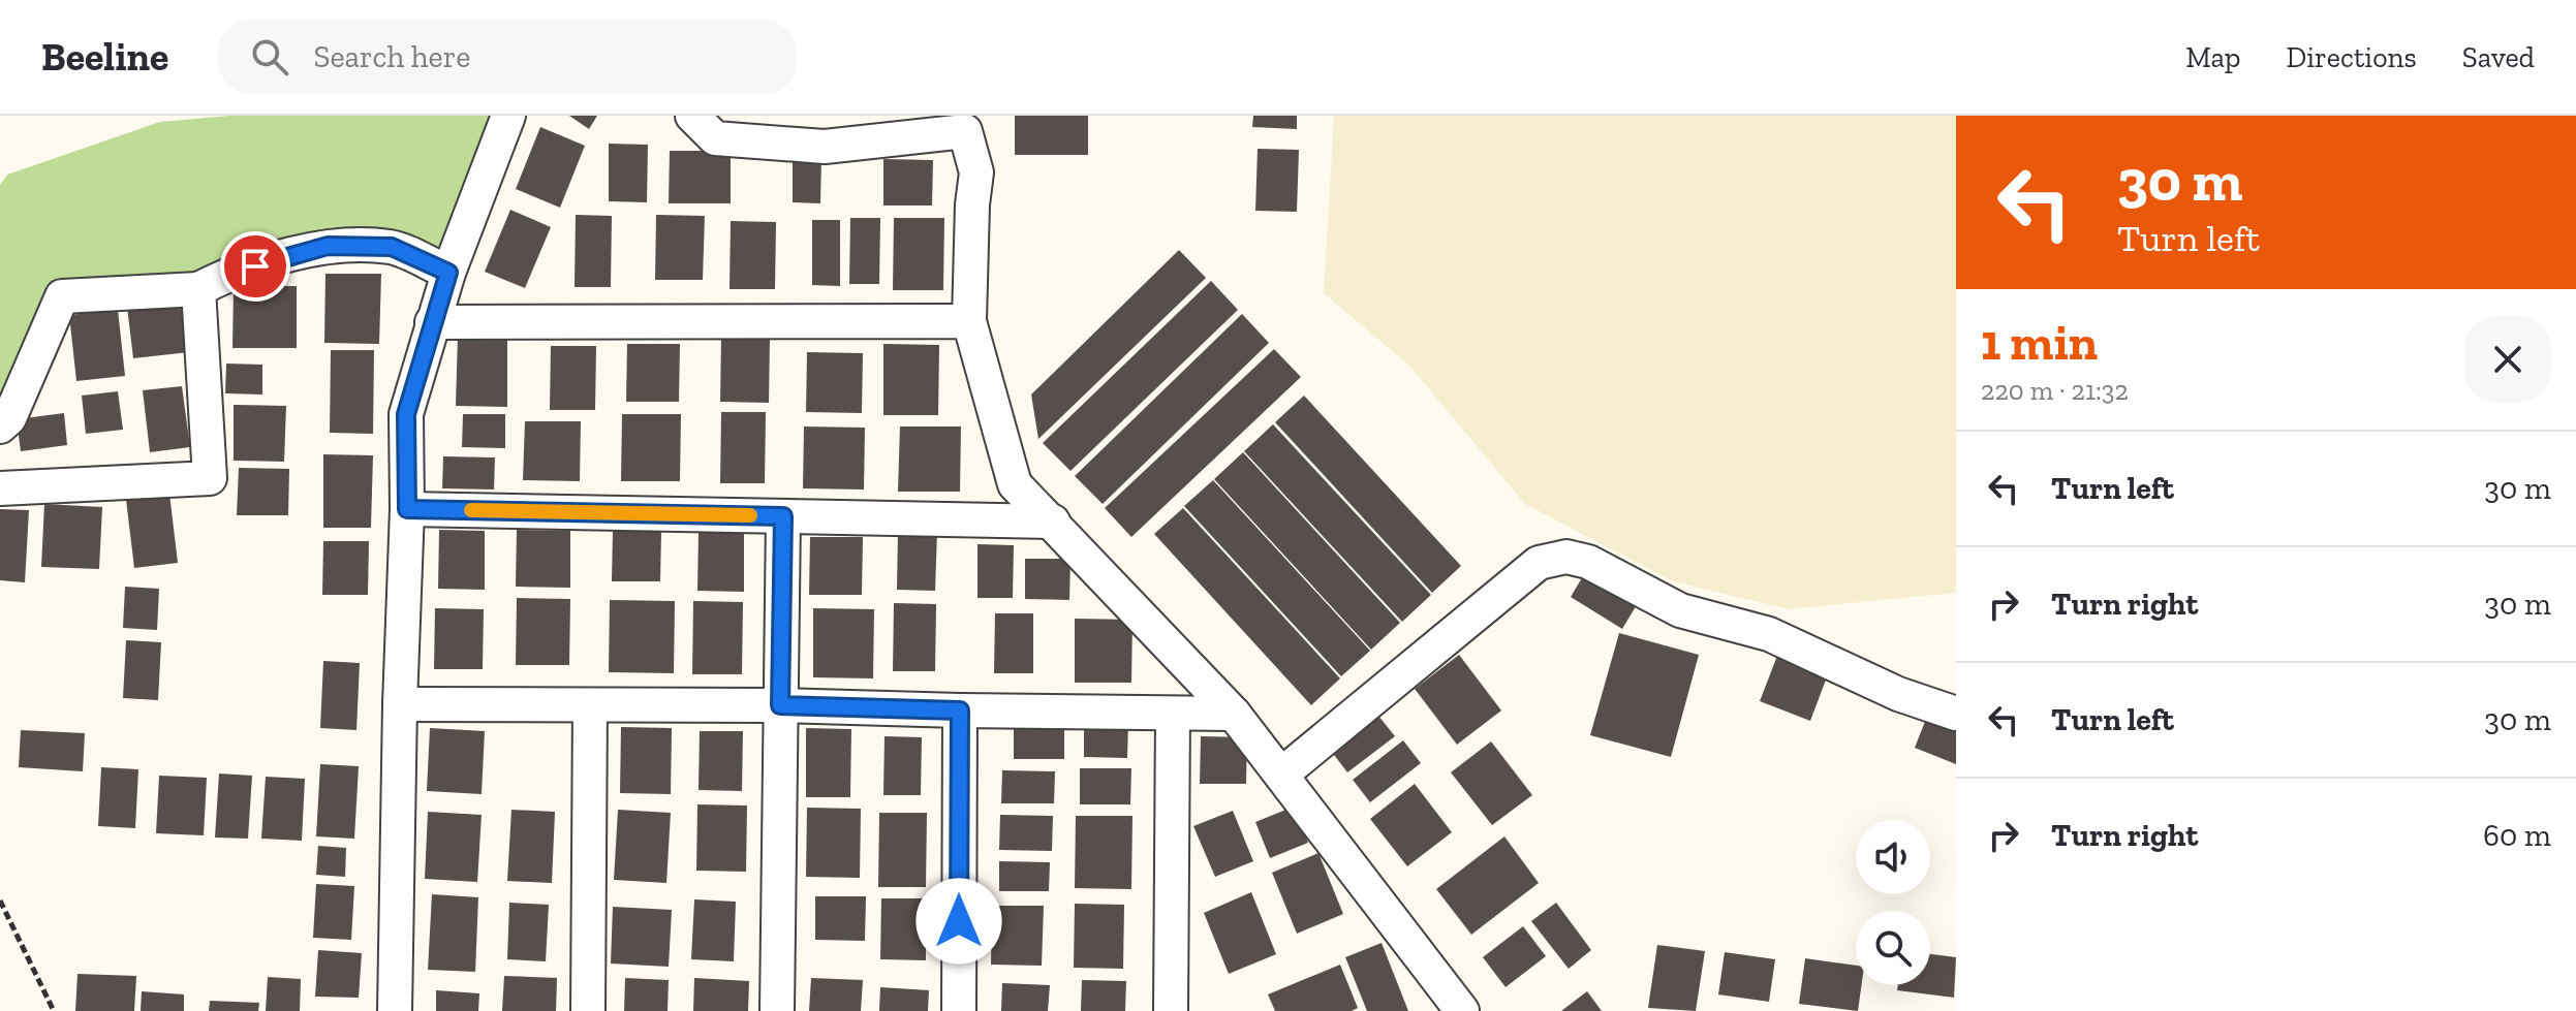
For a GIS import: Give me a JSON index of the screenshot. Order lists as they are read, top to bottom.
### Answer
{
  "page": {
    "header": "Beeline",
    "search": "Search here",
    "nav": ["Map", "Directions", "Saved"],
    "turn": ["30 m", "Turn left"],
    "heading": ["1 min", "220 m · 21:32"],
    "list": [
      {
        "name": "Turn left",
        "value": "30 m"
      },
      {
        "name": "Turn right",
        "value": "30 m"
      },
      {
        "name": "Turn left",
        "value": "30 m"
      },
      {
        "name": "Turn right",
        "value": "60 m"
      }
    ]
  }
}
